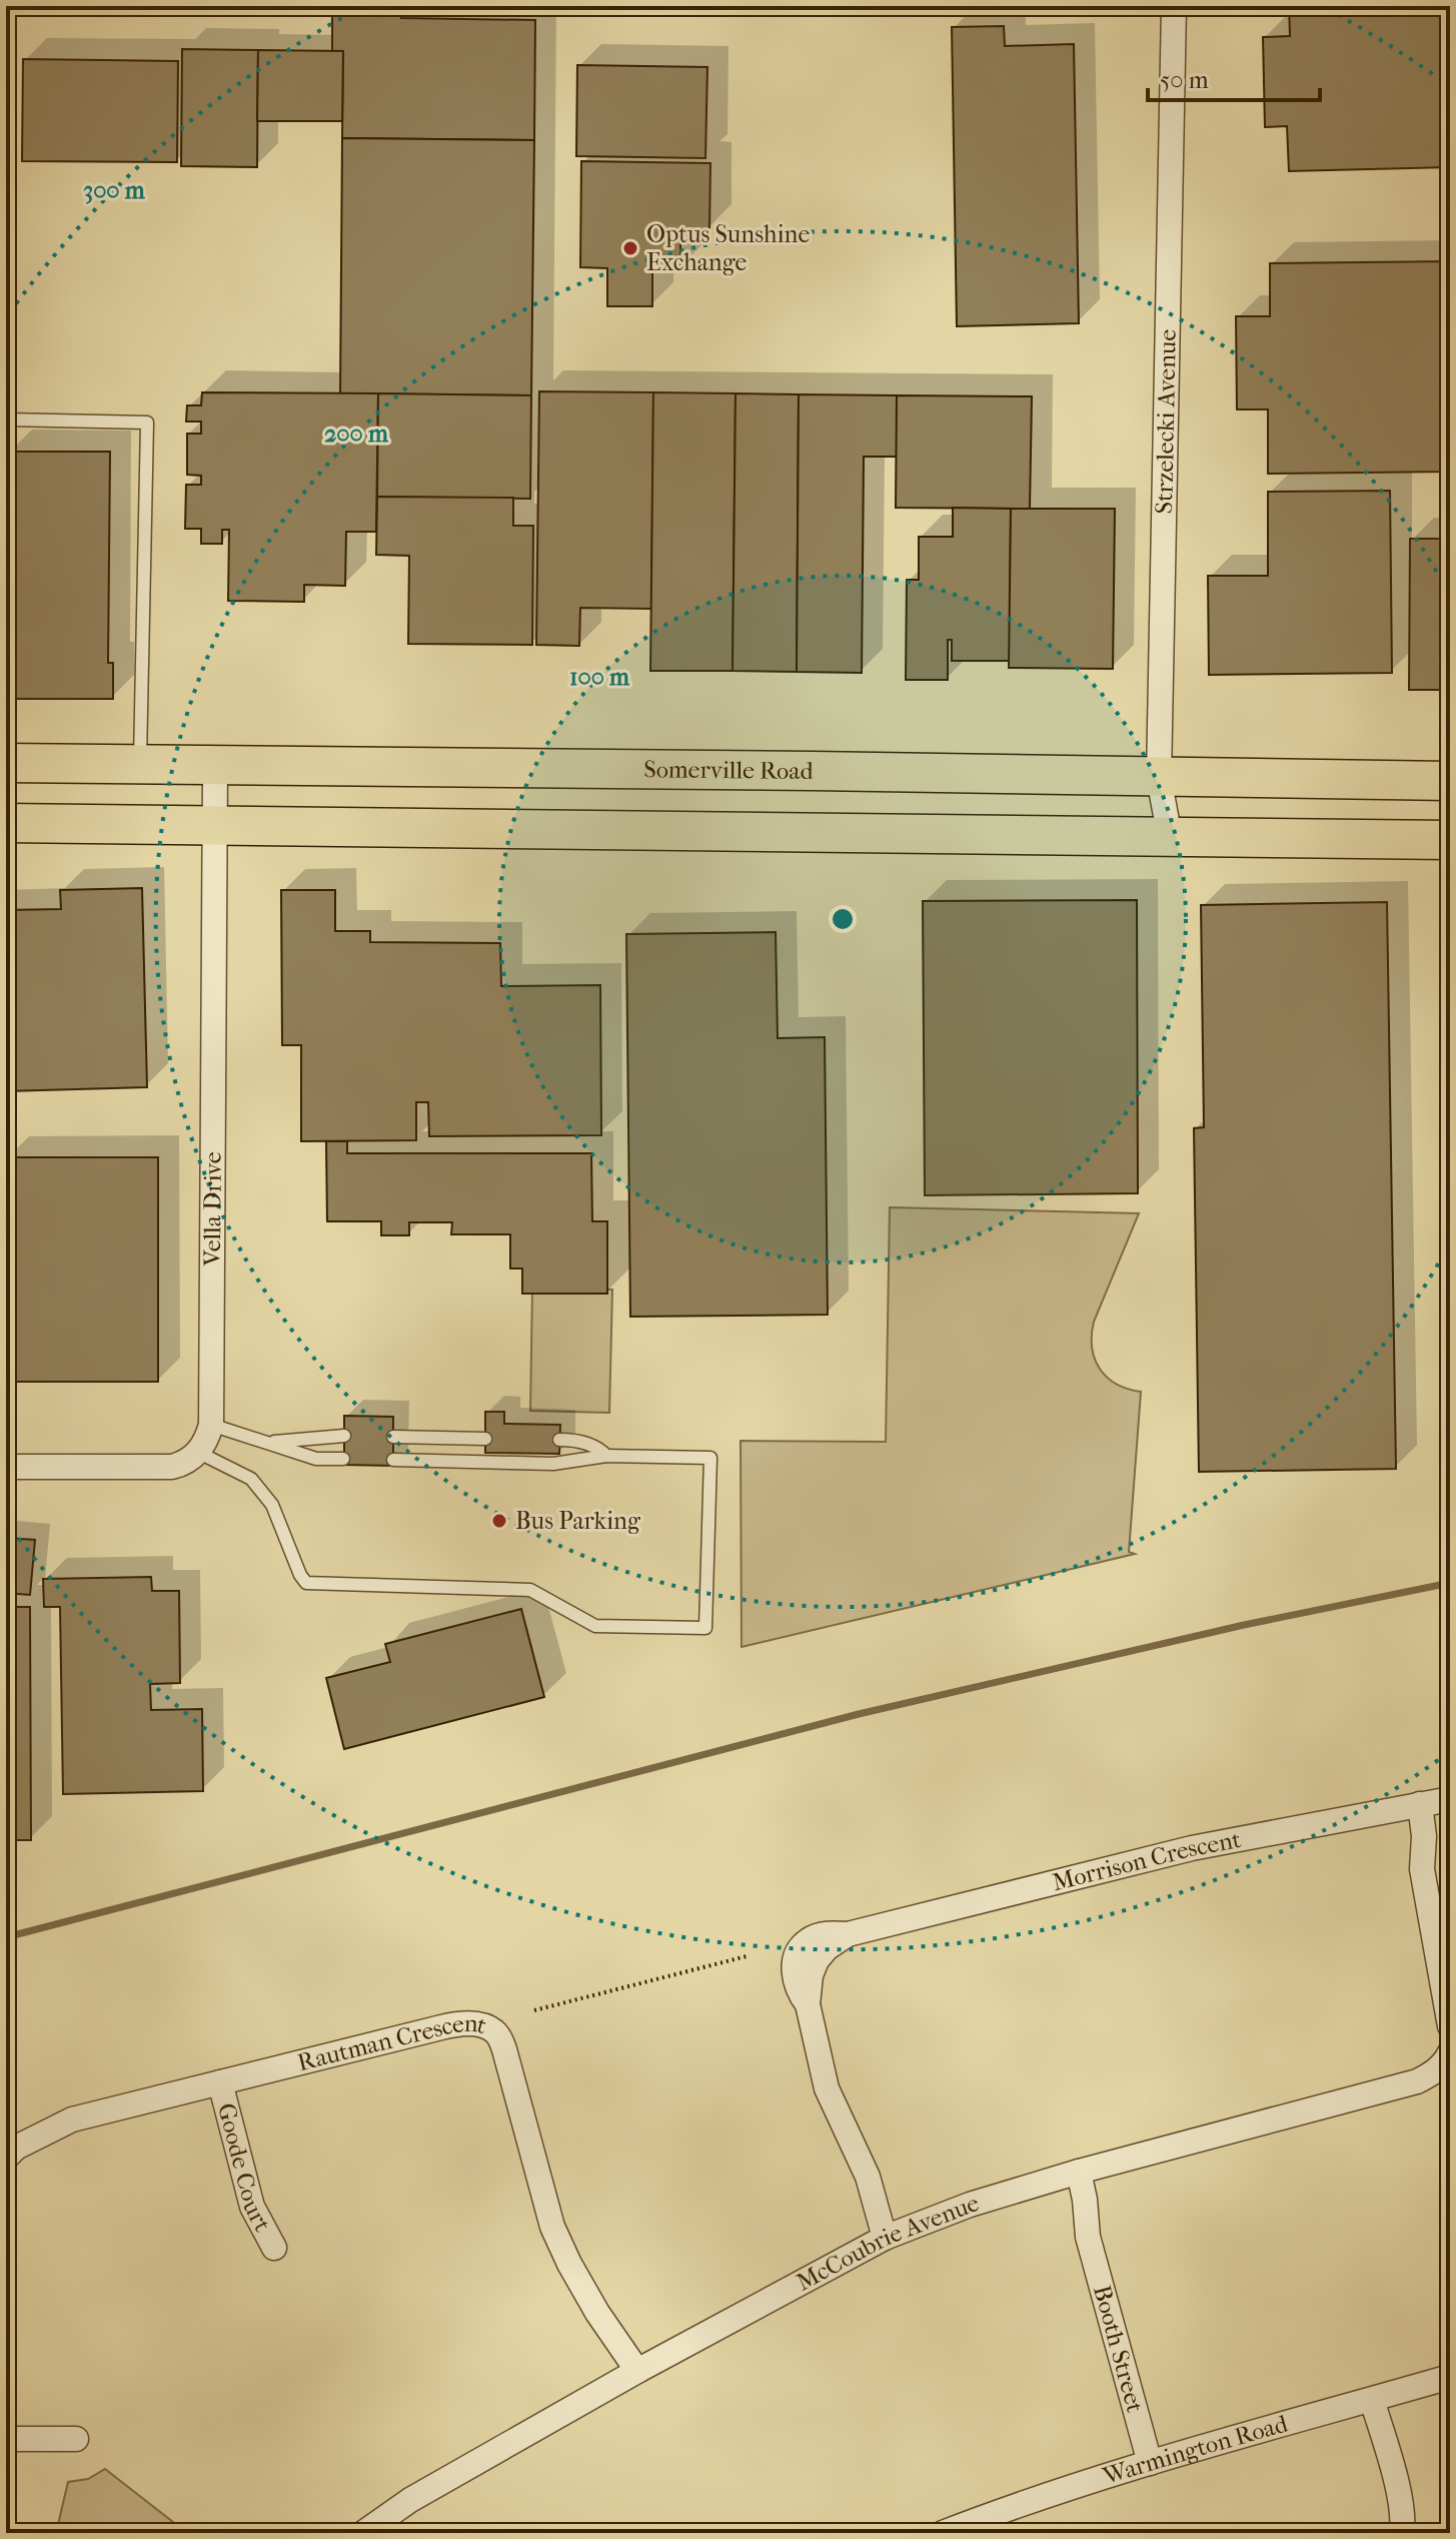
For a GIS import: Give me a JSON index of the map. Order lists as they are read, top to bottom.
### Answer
{
  "streets": {
    "main road": ["Somerville Road"],
    "street": [
      "Strzelecki Avenue",
      "Vella Drive",
      "Morrison Crescent",
      "Rautman Crescent",
      "Goode Court",
      "McCoubrie Avenue",
      "Booth Street",
      "Warmington Road"
    ]
  },
  "crossings": [
    ["Strzelecki Avenue", "Somerville Road"],
    ["Somerville Road", "Vella Drive"],
    ["Morrison Crescent", "McCoubrie Avenue"],
    ["Rautman Crescent", "Goode Court"],
    ["Rautman Crescent", "McCoubrie Avenue"],
    ["McCoubrie Avenue", "Booth Street"],
    ["Booth Street", "Warmington Road"]
  ],
  "places": ["Optus Sunshine Exchange", "Bus Parking"],
  "scale_bar": "50 m",
  "rings": ["300 m", "200 m", "100 m"]
}
